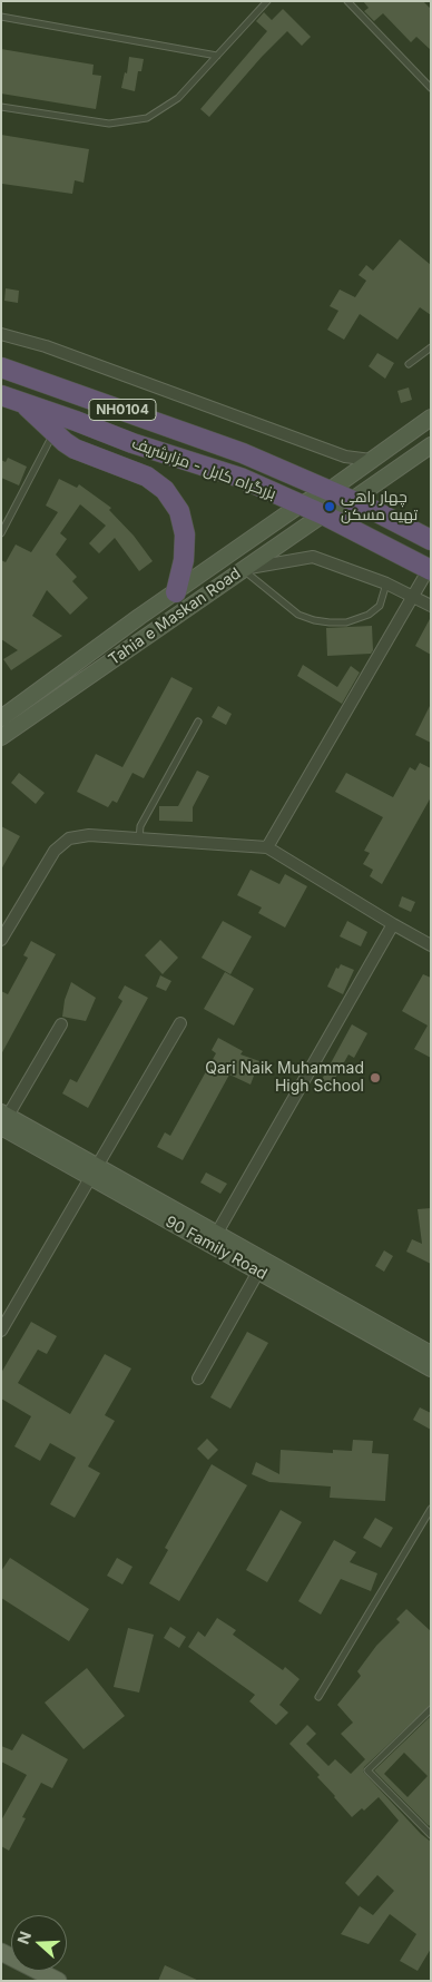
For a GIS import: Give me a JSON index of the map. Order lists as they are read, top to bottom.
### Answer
{
  "streets": {
    "highway": ["NH0104", "بزرگراه کابل - مزارشریف"],
    "main road": ["Tahia e Maskan Road", "90 Family Road"]
  },
  "crossings": [
    ["بزرگراه کابل - مزارشریف", "Tahia e Maskan Road"]
  ],
  "places": ["چهار راهی تهیه مسکن", "Qari Naik Muhammad High School"],
  "north": "left"
}
